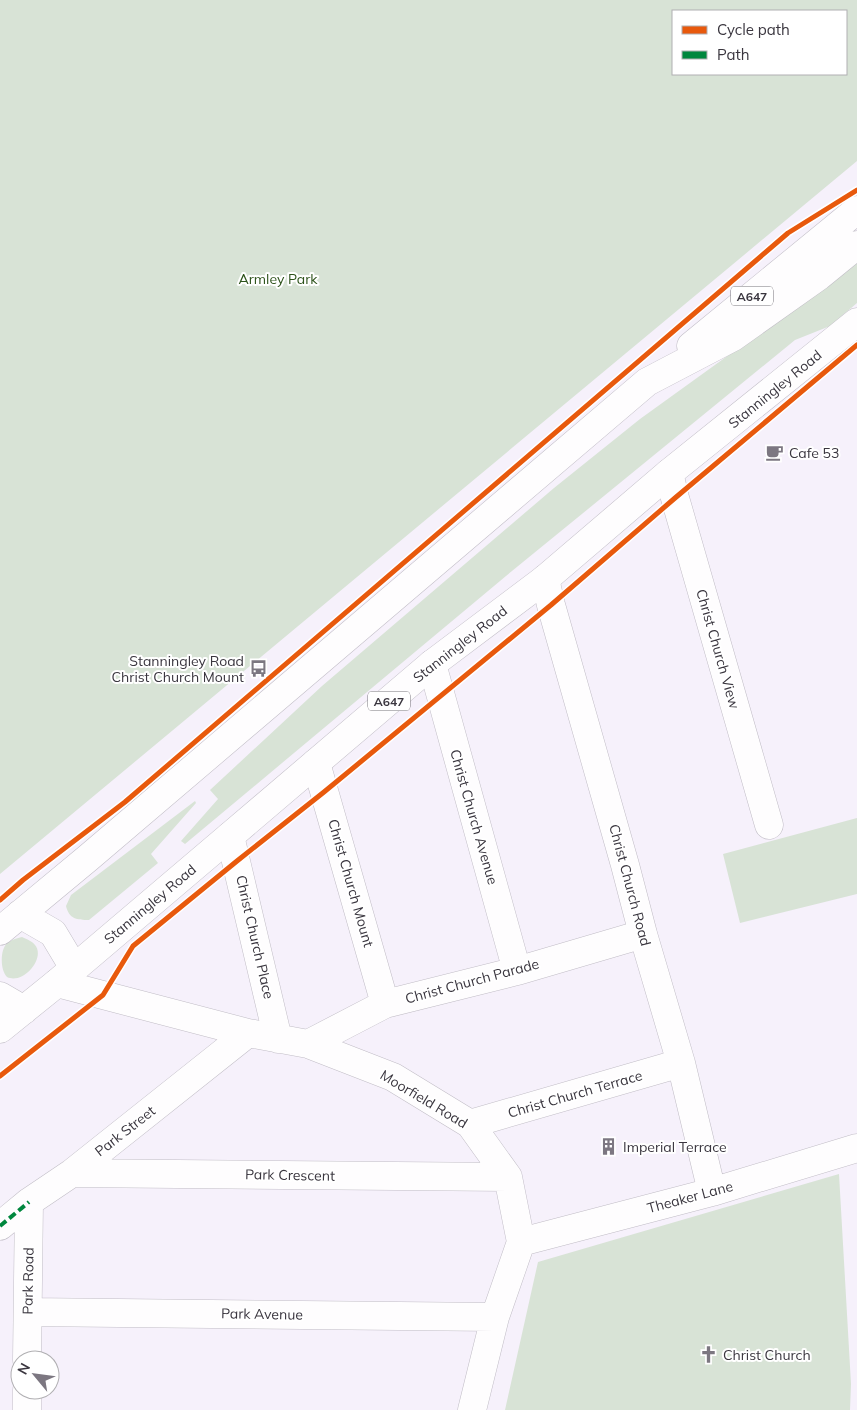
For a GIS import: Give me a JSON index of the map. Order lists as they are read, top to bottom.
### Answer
{
  "streets": {
    "street": [
      "A647",
      "Stanningley Road",
      "Christ Church View",
      "Christ Church Avenue",
      "Christ Church Mount",
      "Christ Church Road",
      "Christ Church Place",
      "Christ Church Parade",
      "Christ Church Terrace",
      "Moorfield Road",
      "Park Street",
      "Park Crescent",
      "Theaker Lane",
      "Park Road",
      "Park Avenue"
    ]
  },
  "crossings": [
    ["Stanningley Road", "Christ Church View"],
    ["Stanningley Road", "Christ Church Avenue"],
    ["Stanningley Road", "Christ Church Mount"],
    ["Stanningley Road", "Christ Church Road"],
    ["Stanningley Road", "Christ Church Place"],
    ["Stanningley Road", "Moorfield Road"],
    ["Christ Church Avenue", "Christ Church Parade"],
    ["Christ Church Mount", "Christ Church Parade"],
    ["Christ Church Road", "Christ Church Parade"],
    ["Christ Church Road", "Christ Church Terrace"],
    ["Christ Church Road", "Theaker Lane"],
    ["Christ Church Place", "Moorfield Road"],
    ["Christ Church Parade", "Moorfield Road"],
    ["Christ Church Terrace", "Moorfield Road"],
    ["Moorfield Road", "Park Street"],
    ["Moorfield Road", "Park Crescent"],
    ["Moorfield Road", "Theaker Lane"],
    ["Park Street", "Park Crescent"],
    ["Park Street", "Park Road"],
    ["Park Road", "Park Avenue"]
  ],
  "parks": ["Armley Park"],
  "places": {
    "cafe": ["Cafe 53"],
    "bus stop": ["Stanningley Road Christ Church Mount"],
    "building": ["Imperial Terrace"],
    "church": ["Christ Church"]
  },
  "legend": ["Cycle path", "Path"],
  "north": "top left"
}
